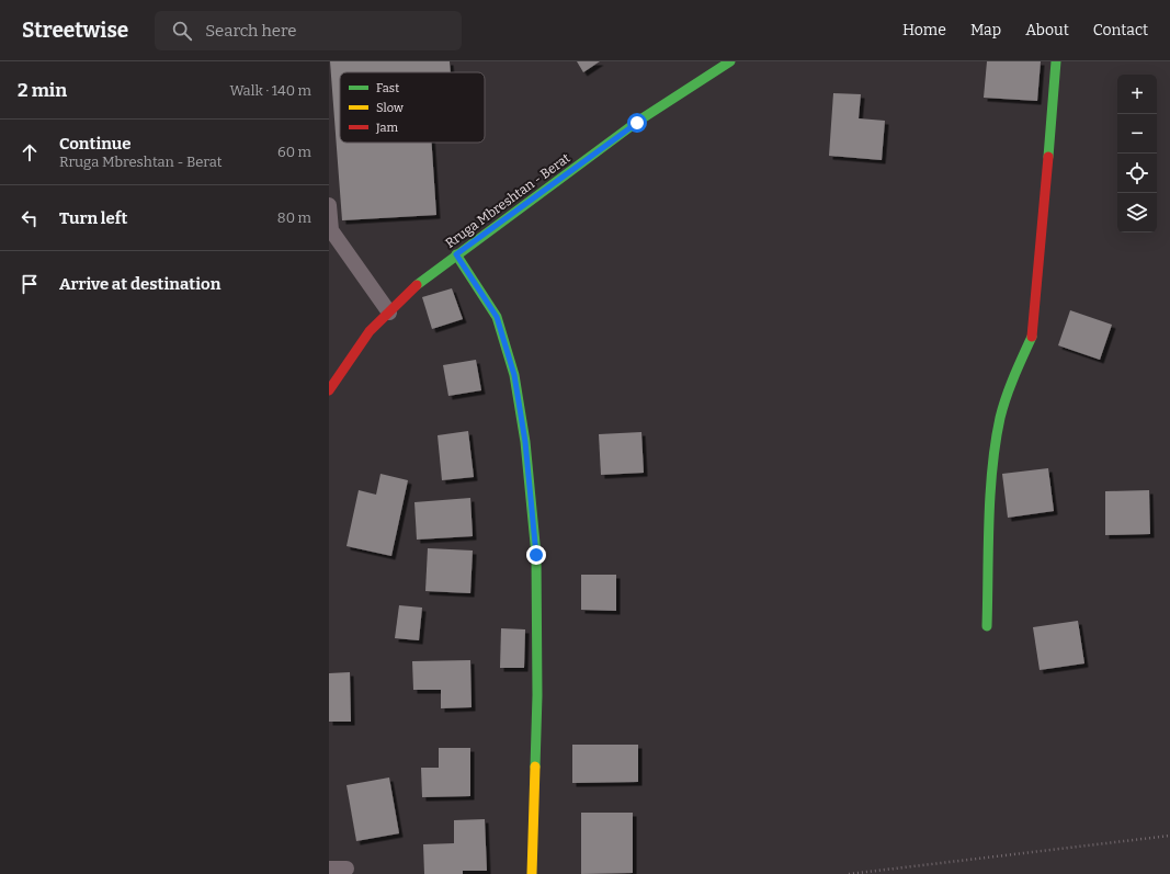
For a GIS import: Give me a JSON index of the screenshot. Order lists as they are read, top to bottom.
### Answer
{
  "streets": {
    "street": ["Rruga Mbreshtan - Berat"]
  },
  "legend": ["Fast", "Slow", "Jam"],
  "page": {
    "header": "Streetwise",
    "search": "Search here",
    "nav": [
      "Home",
      "Map",
      "About",
      "Contact"
    ],
    "heading": ["2 min", "Walk · 140 m"],
    "map_buttons": ["+", "−"],
    "list": [
      ["Continue", "Rruga Mbreshtan - Berat", "60 m"],
      ["Turn left", "80 m"],
      "Arrive at destination"
    ]
  }
}
